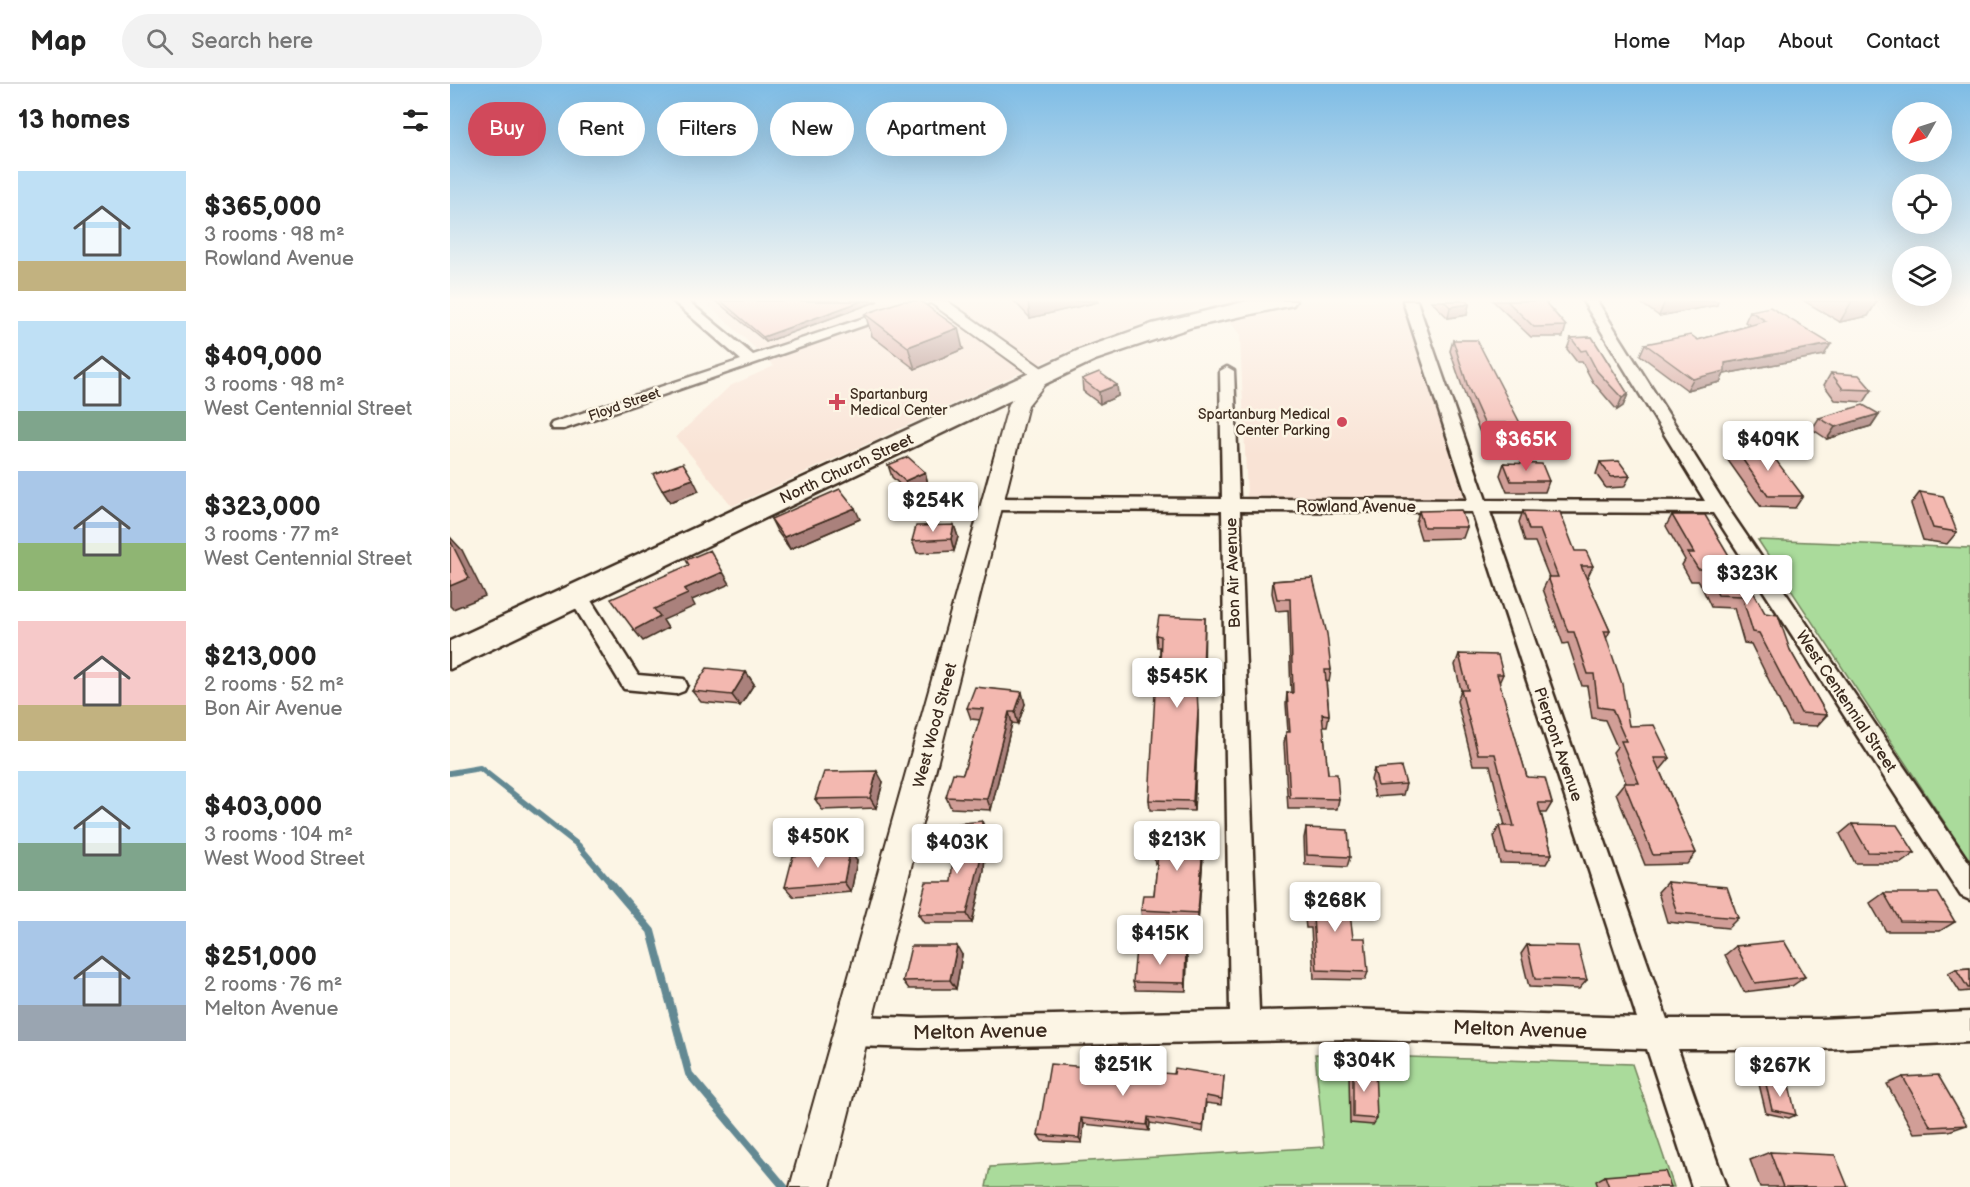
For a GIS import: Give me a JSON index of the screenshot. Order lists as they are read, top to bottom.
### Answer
{
  "streets": {
    "main road": ["North Church Street"],
    "street": [
      "Floyd Street",
      "Rowland Avenue",
      "Bon Air Avenue",
      "West Centennial Street",
      "West Wood Street",
      "Pierpont Avenue",
      "Melton Avenue"
    ]
  },
  "crossings": [
    ["North Church Street", "West Wood Street"],
    ["Rowland Avenue", "Bon Air Avenue"],
    ["Rowland Avenue", "West Centennial Street"],
    ["Rowland Avenue", "West Wood Street"],
    ["Rowland Avenue", "Pierpont Avenue"],
    ["Bon Air Avenue", "Melton Avenue"],
    ["West Wood Street", "Melton Avenue"],
    ["Pierpont Avenue", "Melton Avenue"]
  ],
  "places": {
    "health": ["Spartanburg Medical Center"],
    "other": ["Spartanburg Medical Center Parking"]
  },
  "north": "bottom left",
  "page": {
    "header": "Map",
    "search": "Search here",
    "nav": [
      "Home",
      "Map",
      "About",
      "Contact"
    ],
    "heading": "13 homes",
    "chip": [
      "Buy",
      "Rent",
      "Filters",
      "New",
      "Apartment"
    ],
    "list": [
      {
        "name": "$365,000",
        "note": "3 rooms · 98 m² · Rowland Avenue"
      },
      {
        "name": "$409,000",
        "note": "3 rooms · 98 m² · West Centennial Street"
      },
      {
        "name": "$323,000",
        "note": "3 rooms · 77 m² · West Centennial Street"
      },
      {
        "name": "$213,000",
        "note": "2 rooms · 52 m² · Bon Air Avenue"
      },
      {
        "name": "$403,000",
        "note": "3 rooms · 104 m² · West Wood Street"
      },
      {
        "name": "$251,000",
        "note": "2 rooms · 76 m² · Melton Avenue"
      }
    ],
    "price": [
      "$365K",
      "$409K",
      "$254K",
      "$323K",
      "$545K",
      "$450K",
      "$213K",
      "$403K",
      "$268K",
      "$415K",
      "$304K",
      "$251K",
      "$267K"
    ]
  }
}
